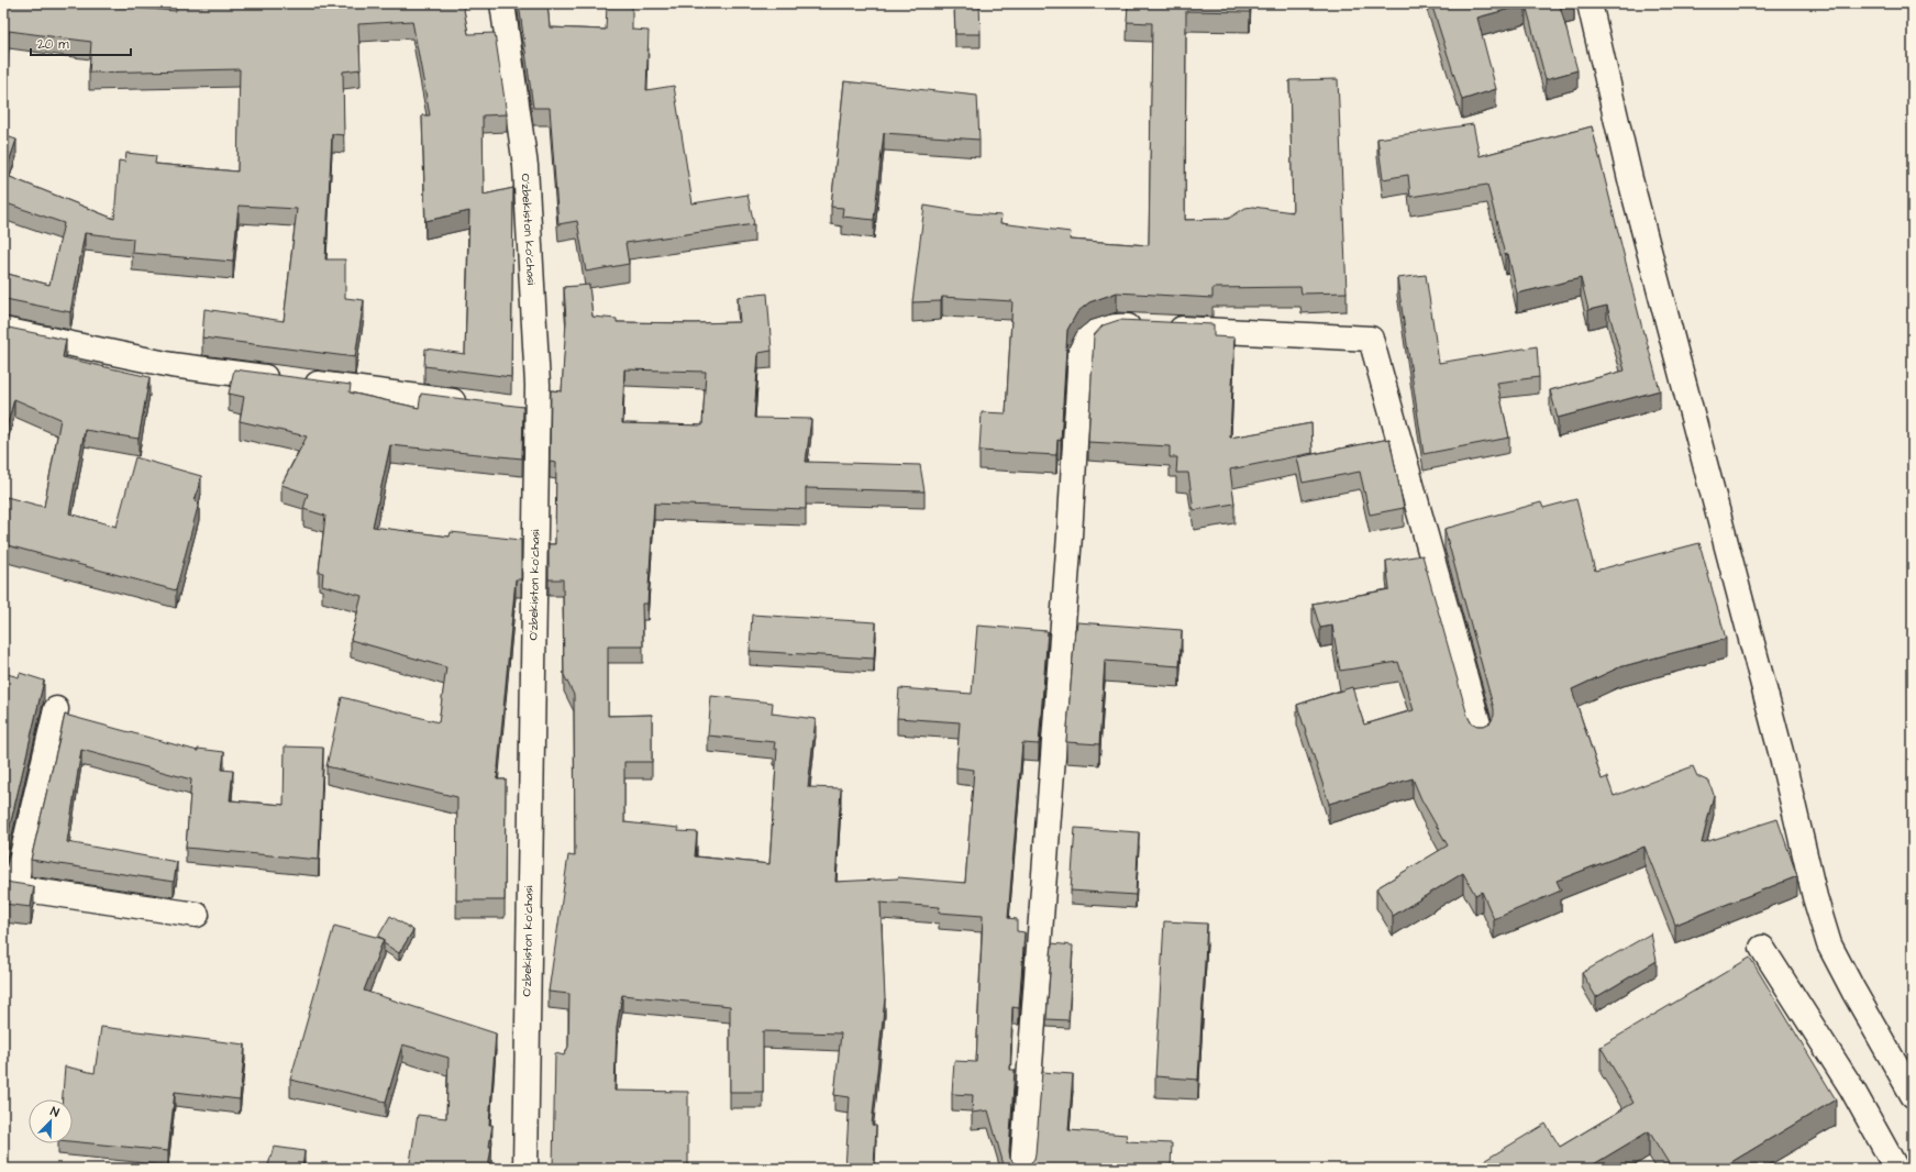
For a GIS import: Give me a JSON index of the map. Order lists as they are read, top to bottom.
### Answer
{
  "streets": {
    "street": ["O'zbekiston ko'chasi"]
  },
  "scale_bar": "20 m",
  "north": "top right"
}
